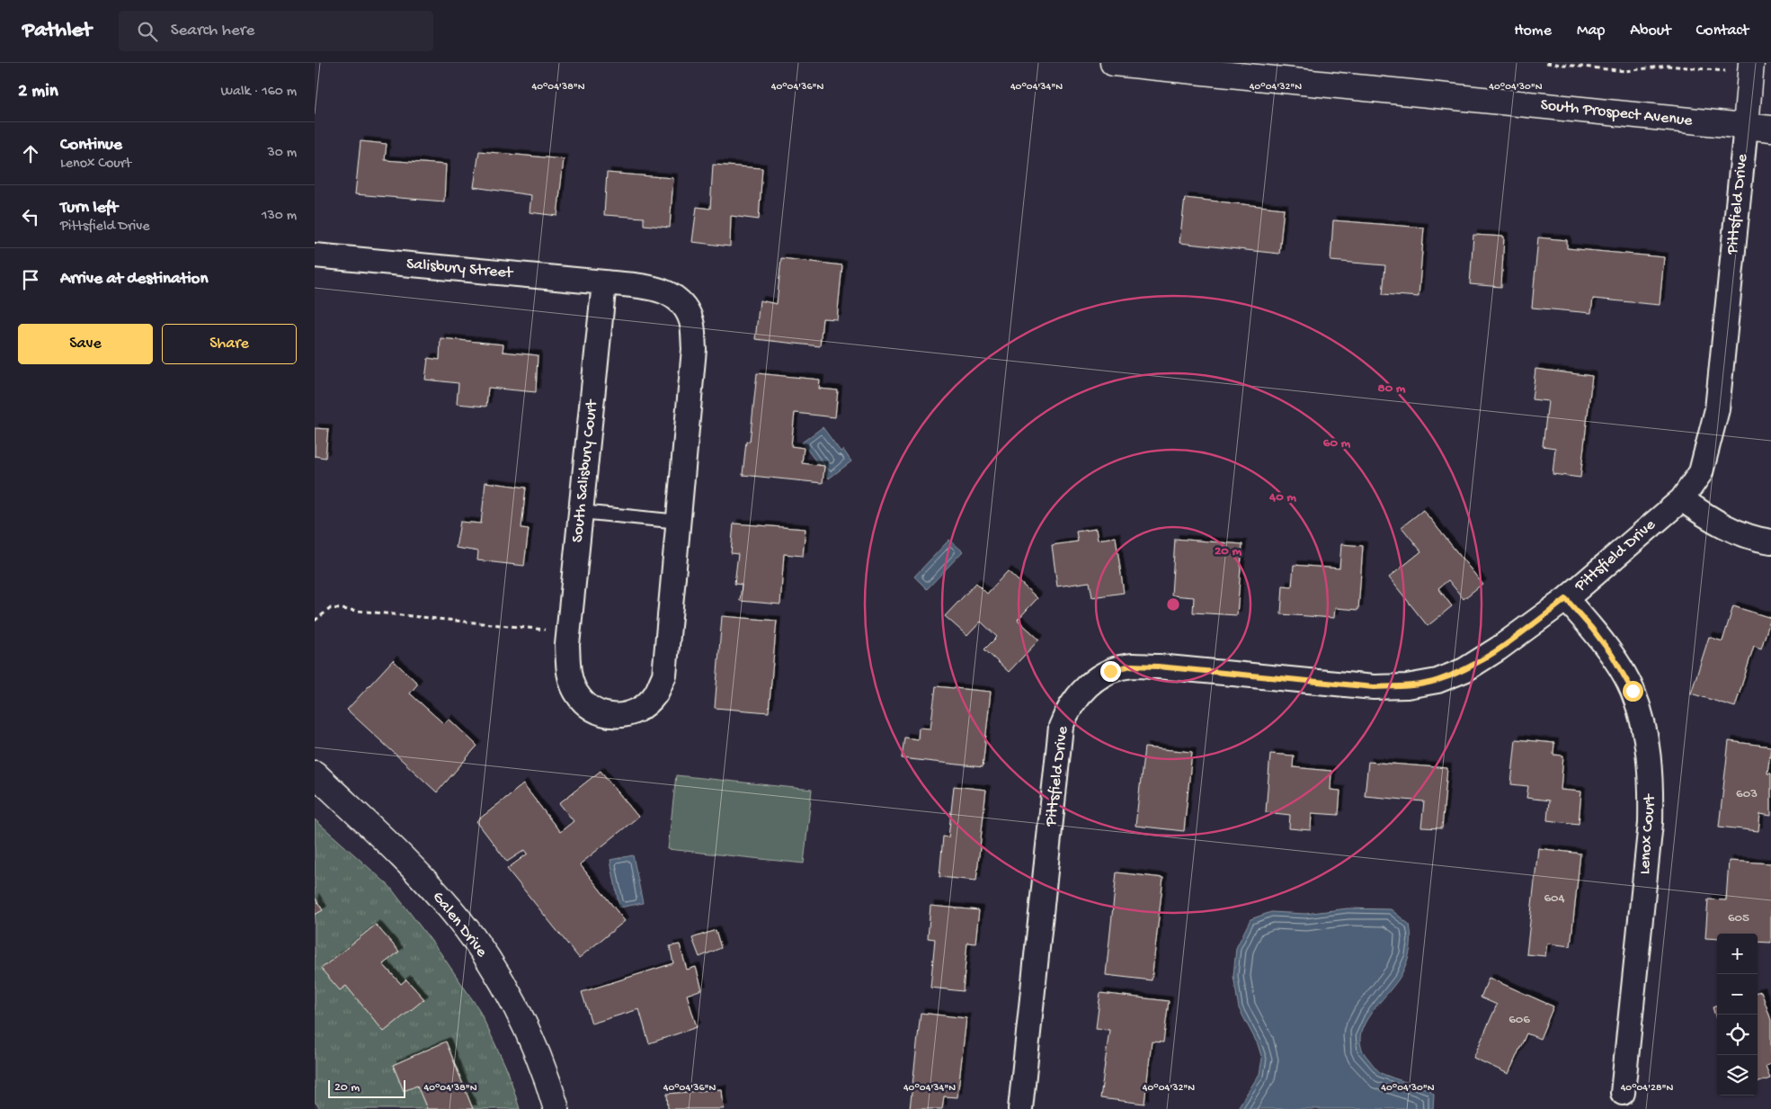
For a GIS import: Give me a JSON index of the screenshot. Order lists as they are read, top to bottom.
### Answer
{
  "streets": {
    "main road": ["South Prospect Avenue", "Galen Drive"],
    "street": [
      "Pittsfield Drive",
      "Salisbury Street",
      "South Salisbury Court",
      "Lenox Court"
    ]
  },
  "crossings": [
    ["South Prospect Avenue", "Pittsfield Drive"],
    ["Pittsfield Drive", "Lenox Court"],
    ["Salisbury Street", "South Salisbury Court"]
  ],
  "house_numbers": [
    "603",
    "604",
    "605",
    "606"
  ],
  "scale_bar": "20 m",
  "page": {
    "header": "Pathlet",
    "search": "Search here",
    "nav": [
      "Home",
      "Map",
      "About",
      "Contact"
    ],
    "heading": ["2 min", "Walk · 160 m"],
    "list": [
      ["Continue", "Lenox Court", "30 m"],
      ["Turn left", "Pittsfield Drive", "130 m"],
      "Arrive at destination"
    ],
    "buttons": ["Save", "Share"],
    "map_buttons": ["+", "−"],
    "scale": "20 m"
  },
  "coordinates": [
    "40°04'38\"N",
    "40°04'36\"N",
    "40°04'34\"N",
    "40°04'32\"N",
    "40°04'30\"N",
    "40°04'28\"N"
  ],
  "rings": [
    "80 m",
    "60 m",
    "40 m",
    "20 m"
  ]
}
